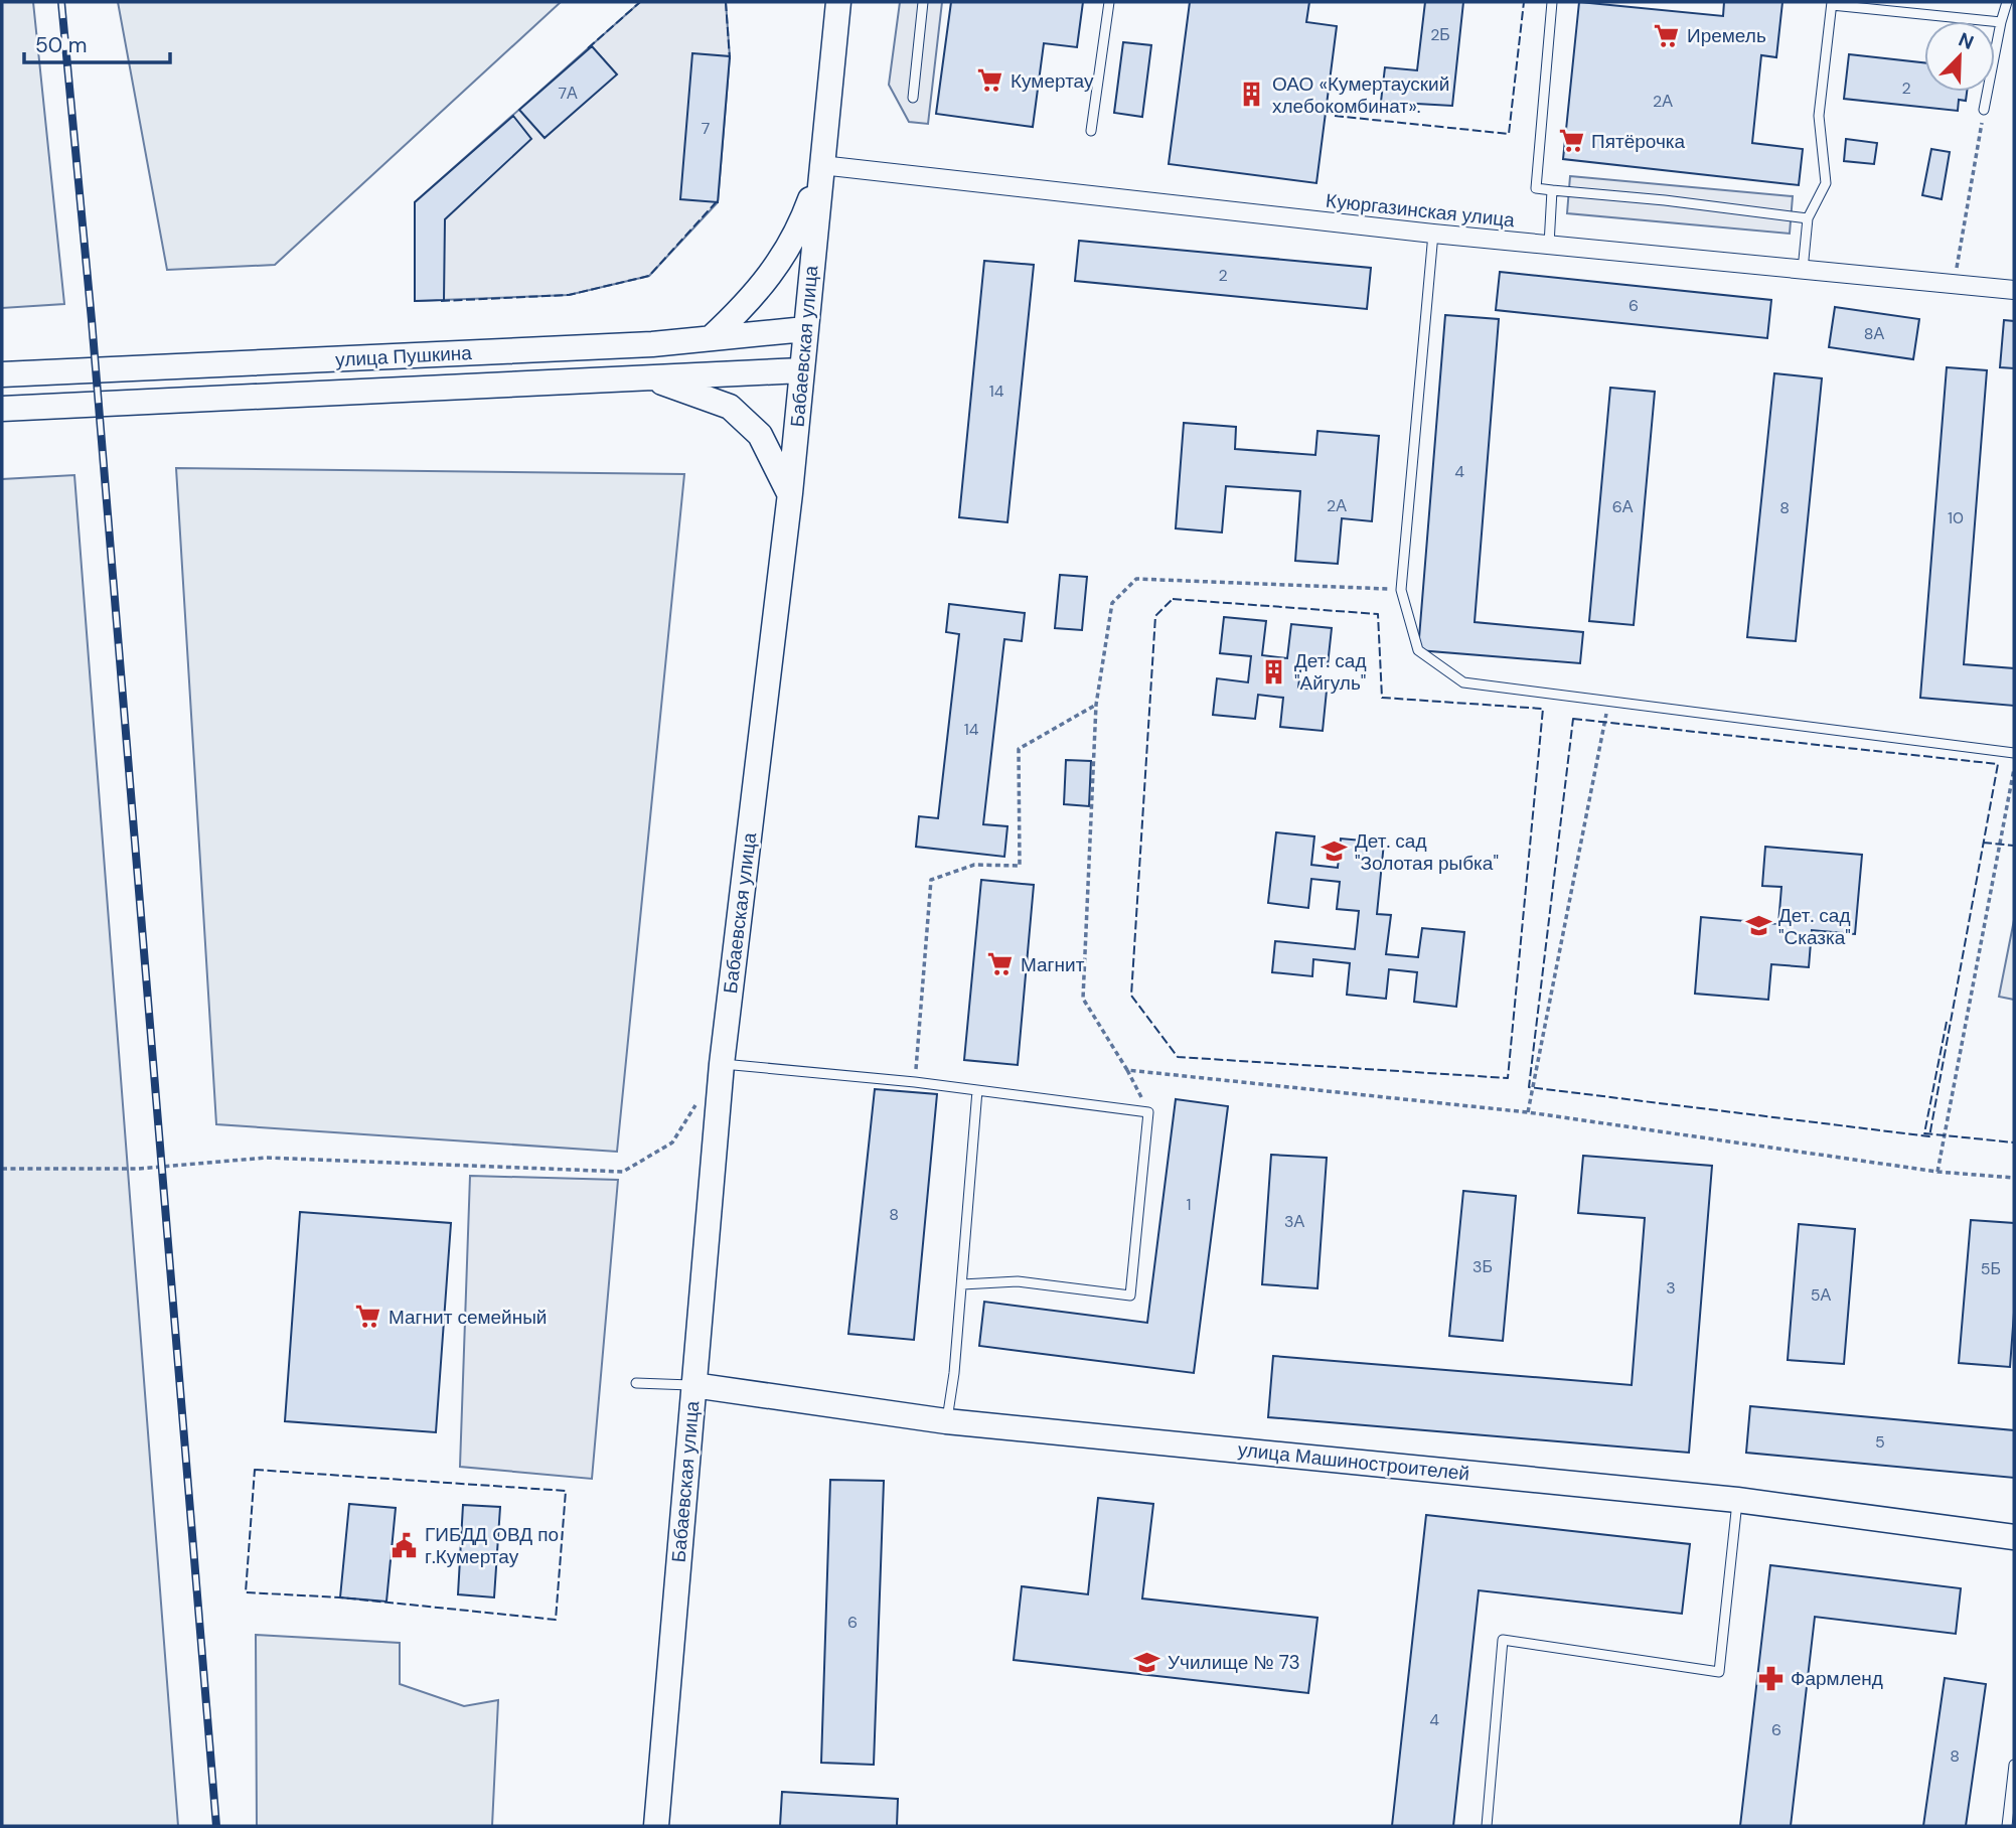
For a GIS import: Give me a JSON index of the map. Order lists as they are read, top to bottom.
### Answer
{
  "streets": {
    "main road": ["Бабаевская улица", "улица Пушкина", "улица Машиностроителей"],
    "street": ["Куюргазинская улица"]
  },
  "crossings": [
    ["Куюргазинская улица", "Бабаевская улица"],
    ["Бабаевская улица", "улица Пушкина"],
    ["Бабаевская улица", "улица Машиностроителей"]
  ],
  "places": {
    "supermarket": [
      "Иремель",
      "Кумертау",
      "Пятёрочка",
      "Магнит",
      "Магнит семейный"
    ],
    "building": ["ОАО «Кумертауский хлебокомбинат».", "Дет. сад \"Айгуль\""],
    "school or university": ["Дет. сад \"Золотая рыбка\"", "Дет. сад \"Сказка\"", "Училище № 73"],
    "public building": ["ГИБДД ОВД по г.Кумертау"],
    "pharmacy": ["Фармленд"]
  },
  "house_numbers": [
    "2Б",
    "2",
    "7А",
    "2А",
    "7",
    "2",
    "6",
    "8А",
    "14",
    "4",
    "2А",
    "6А",
    "8",
    "10",
    "14",
    "1",
    "8",
    "3А",
    "3Б",
    "5Б",
    "3",
    "5А",
    "5",
    "6",
    "4",
    "6",
    "8"
  ],
  "scale_bar": "50 m",
  "north": "top right"
}
